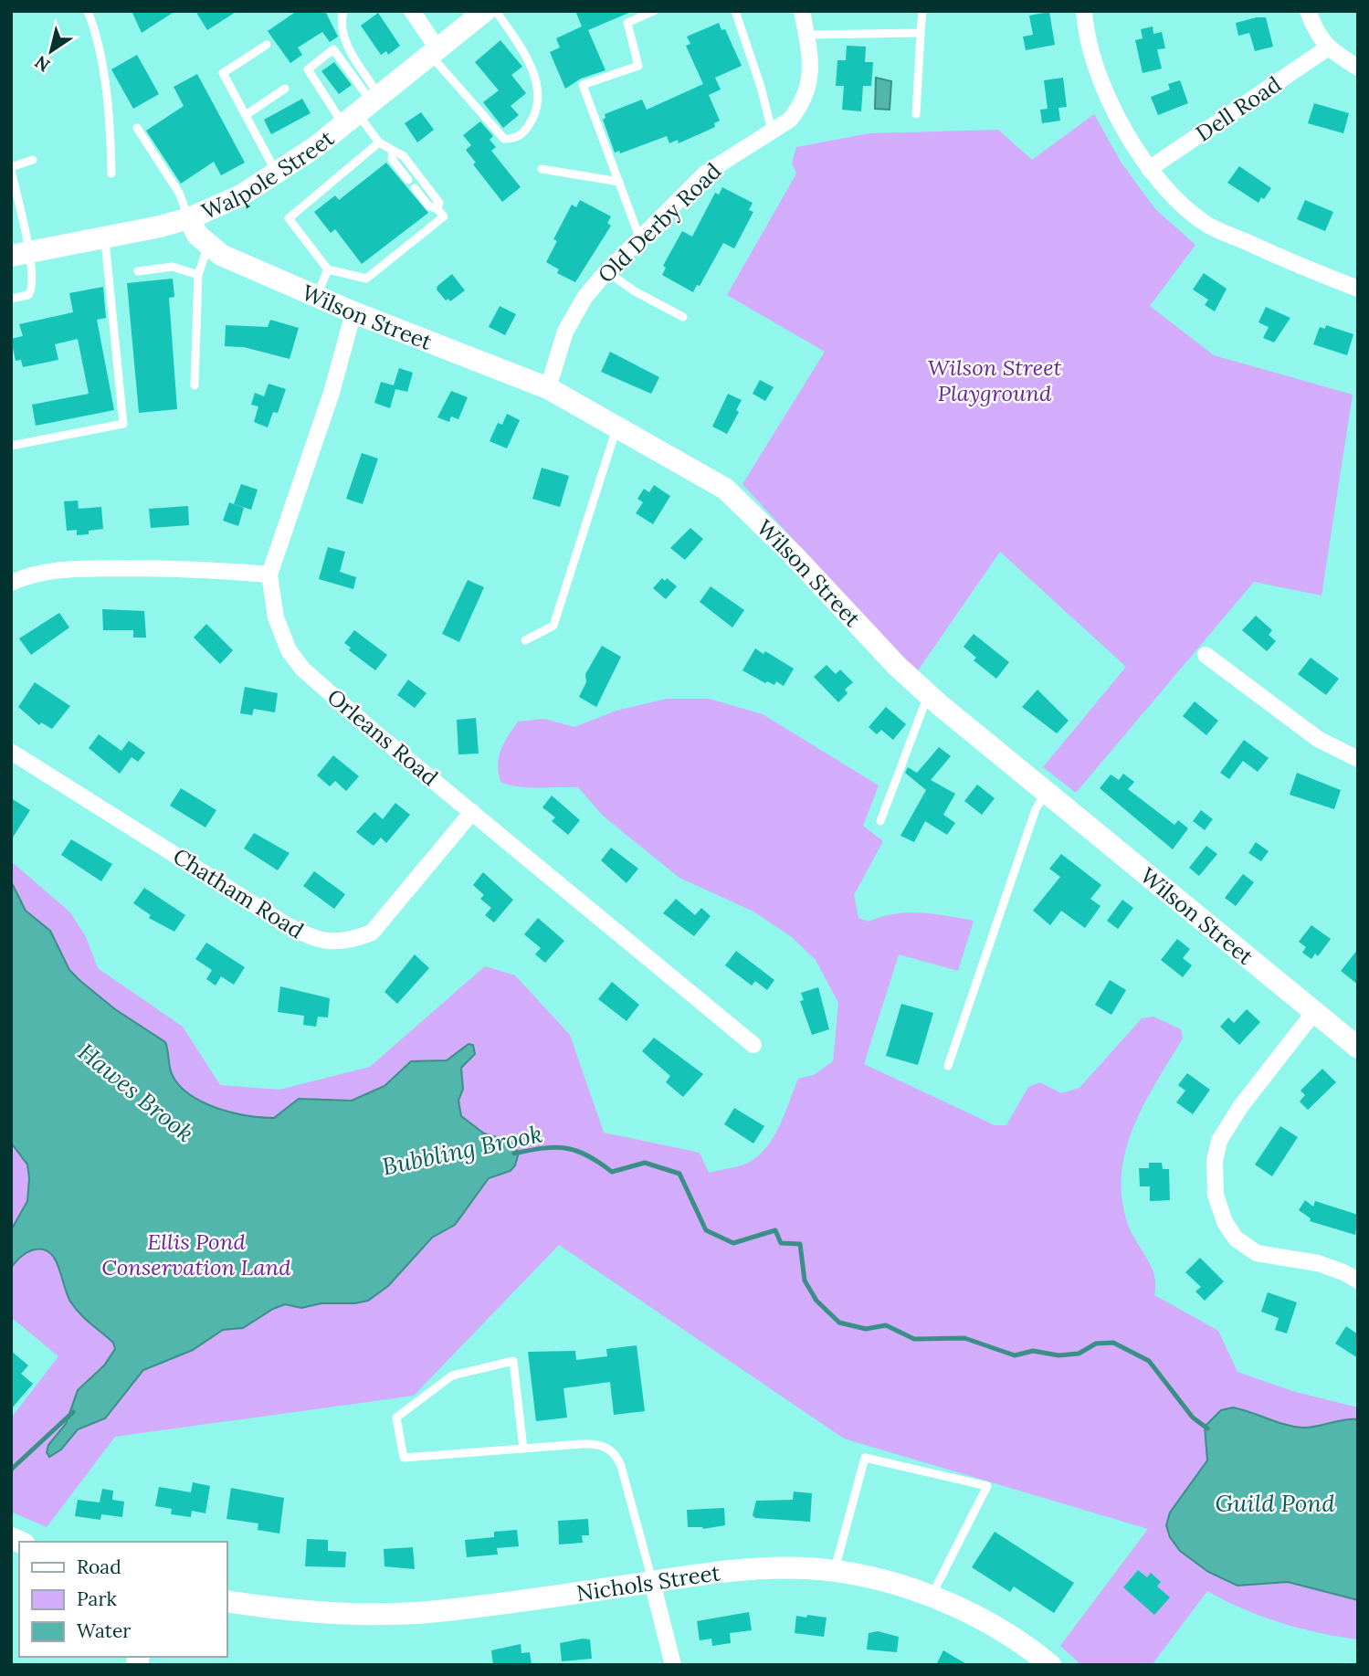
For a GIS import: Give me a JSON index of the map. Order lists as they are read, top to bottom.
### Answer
{
  "streets": {
    "street": [
      "Dell Road",
      "Walpole Street",
      "Old Derby Road",
      "Wilson Street",
      "Orleans Road",
      "Chatham Road",
      "Nichols Street"
    ]
  },
  "crossings": [
    ["Walpole Street", "Wilson Street"],
    ["Old Derby Road", "Wilson Street"],
    ["Wilson Street", "Orleans Road"],
    ["Orleans Road", "Chatham Road"]
  ],
  "water": ["Hawes Brook", "Bubbling Brook", "Guild Pond"],
  "parks": ["Wilson Street Playground", "Ellis Pond Conservation Land"],
  "legend": ["Road", "Park", "Water"],
  "north": "bottom left"
}
